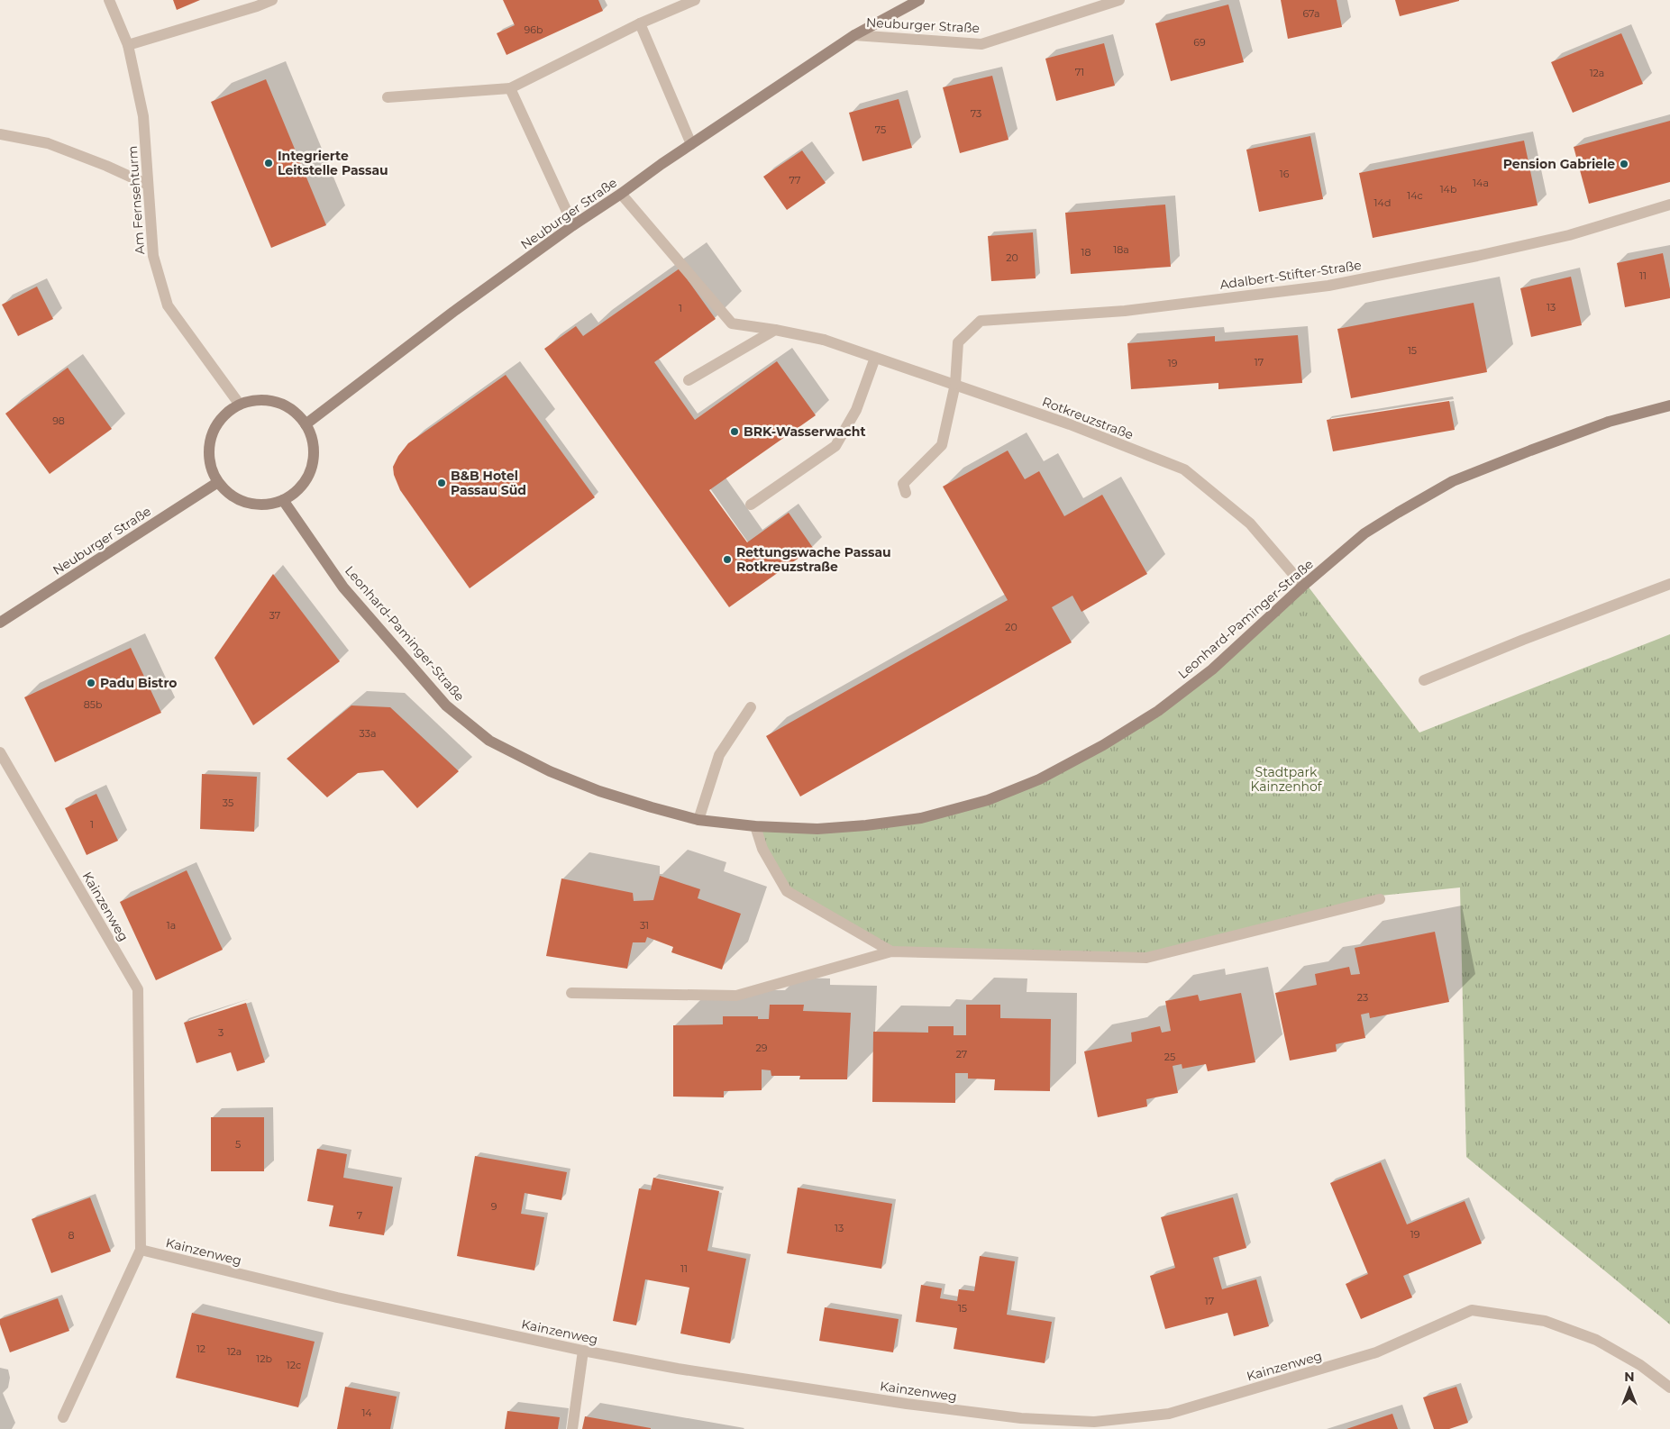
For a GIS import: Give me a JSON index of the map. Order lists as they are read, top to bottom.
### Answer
{
  "streets": {
    "street": [
      "Neuburger Straße",
      "Am Fernsehturm",
      "Adalbert-Stifter-Straße",
      "Rotkreuzstraße",
      "Leonhard-Paminger-Straße",
      "Kainzenweg"
    ]
  },
  "crossings": [
    ["Neuburger Straße", "Am Fernsehturm"],
    ["Neuburger Straße", "Rotkreuzstraße"],
    ["Neuburger Straße", "Leonhard-Paminger-Straße"],
    ["Am Fernsehturm", "Leonhard-Paminger-Straße"],
    ["Adalbert-Stifter-Straße", "Rotkreuzstraße"],
    ["Rotkreuzstraße", "Leonhard-Paminger-Straße"]
  ],
  "parks": ["Stadtpark Kainzenhof"],
  "places": [
    "Integrierte Leitstelle Passau",
    "Pension Gabriele",
    "BRK-Wasserwacht",
    "B&B Hotel Passau Süd",
    "Rettungswache Passau Rotkreuzstraße",
    "Padu Bistro"
  ],
  "house_numbers": [
    "67a",
    "96b",
    "69",
    "71",
    "12a",
    "73",
    "75",
    "16",
    "77",
    "14a",
    "14b",
    "14c",
    "14d",
    "18a",
    "18",
    "20",
    "11",
    "13",
    "1",
    "15",
    "17",
    "19",
    "98",
    "37",
    "20",
    "85b",
    "33a",
    "35",
    "1",
    "1a",
    "31",
    "23",
    "3",
    "29",
    "27",
    "25",
    "5",
    "9",
    "7",
    "13",
    "19",
    "8",
    "11",
    "17",
    "15",
    "12",
    "12a",
    "12b",
    "12c",
    "14"
  ],
  "north": "top"
}
